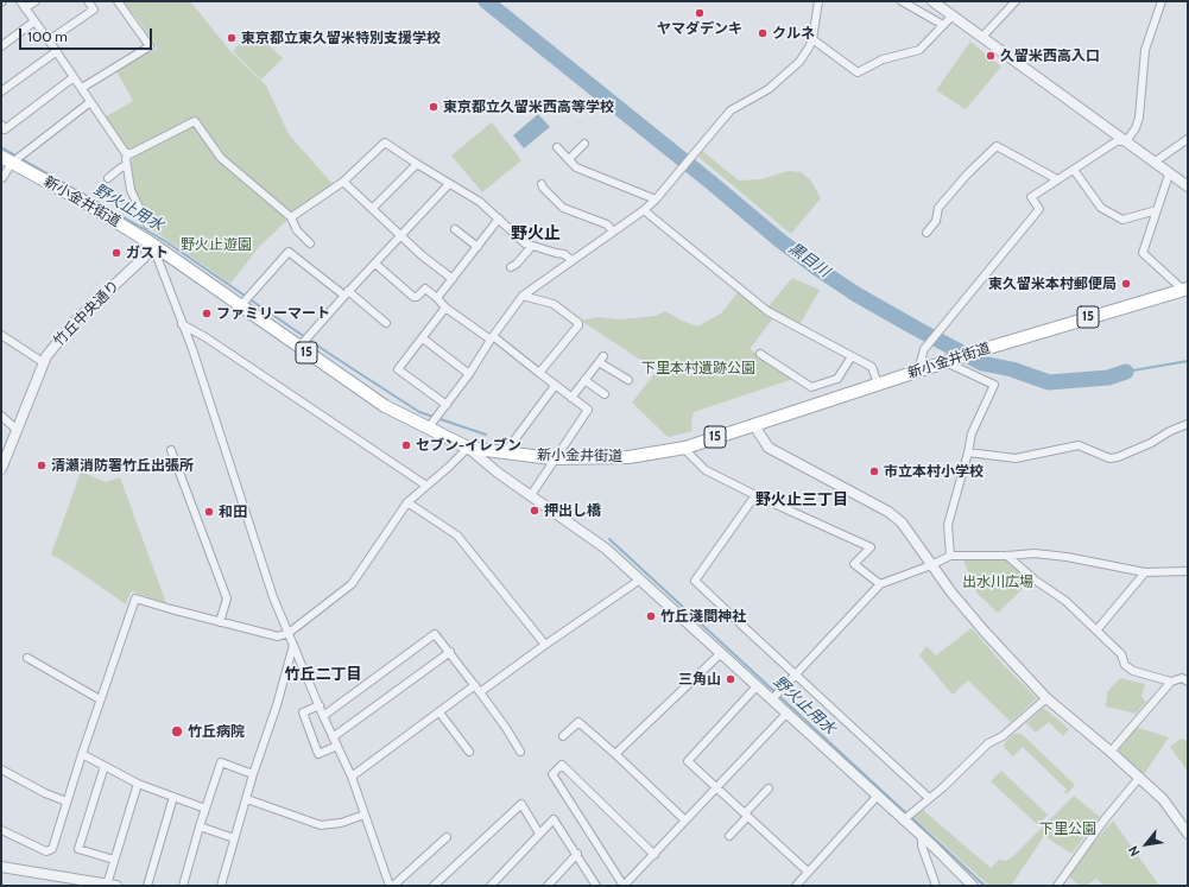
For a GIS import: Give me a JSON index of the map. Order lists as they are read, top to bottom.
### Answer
{
  "streets": {
    "main road": ["新小金井街道", "15"],
    "street": ["竹丘中央通り"]
  },
  "crossings": [
    ["新小金井街道", "竹丘中央通り"]
  ],
  "districts": ["野火止", "野火止三丁目", "竹丘二丁目"],
  "water": ["野火止用水", "黒目川"],
  "parks": [
    "野火止遊園",
    "下里本村遺跡公園",
    "出水川広場",
    "下里公園"
  ],
  "places": [
    "ヤマダデンキ",
    "クルネ",
    "東京都立東久留米特別支援学校",
    "久留米西高入口",
    "東京都立久留米西高等学校",
    "ガスト",
    "東久留米本村郵便局",
    "ファミリーマート",
    "セブン-イレブン",
    "清瀬消防署竹丘出張所",
    "市立本村小学校",
    "押出し橋",
    "和田",
    "竹丘淺間神社",
    "三角山",
    "竹丘病院"
  ],
  "scale_bar": "100 m",
  "north": "bottom left"
}
